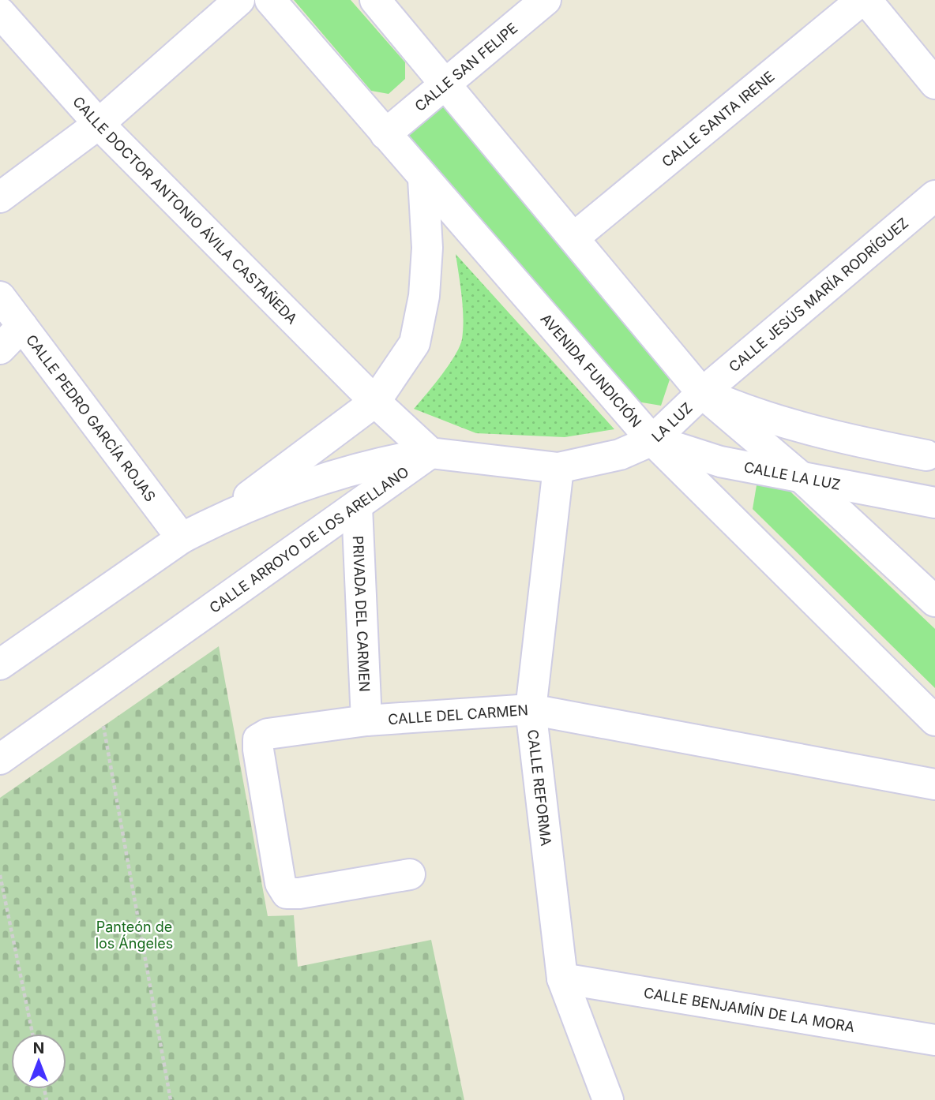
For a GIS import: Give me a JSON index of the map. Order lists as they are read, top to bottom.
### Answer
{
  "streets": {
    "street": [
      "CALLE SAN FELIPE",
      "CALLE SANTA IRENE",
      "CALLE DOCTOR ANTONIO ÁVILA CASTAÑEDA",
      "CALLE JESÚS MARÍA RODRÍGUEZ",
      "AVENIDA FUNDICIÓN",
      "CALLE PEDRO GARCÍA ROJAS",
      "LA LUZ",
      "CALLE LA LUZ",
      "CALLE ARROYO DE LOS ARELLANO",
      "PRIVADA DEL CARMEN",
      "CALLE DEL CARMEN",
      "CALLE REFORMA",
      "CALLE BENJAMÍN DE LA MORA"
    ]
  },
  "crossings": [
    ["CALLE SAN FELIPE", "AVENIDA FUNDICIÓN"],
    ["CALLE DOCTOR ANTONIO ÁVILA CASTAÑEDA", "CALLE ARROYO DE LOS ARELLANO"],
    ["CALLE JESÚS MARÍA RODRÍGUEZ", "LA LUZ"],
    ["AVENIDA FUNDICIÓN", "LA LUZ"],
    ["AVENIDA FUNDICIÓN", "CALLE LA LUZ"],
    ["AVENIDA FUNDICIÓN", "CALLE ARROYO DE LOS ARELLANO"],
    ["CALLE PEDRO GARCÍA ROJAS", "CALLE ARROYO DE LOS ARELLANO"],
    ["LA LUZ", "CALLE LA LUZ"],
    ["LA LUZ", "CALLE ARROYO DE LOS ARELLANO"],
    ["LA LUZ", "CALLE REFORMA"],
    ["CALLE ARROYO DE LOS ARELLANO", "PRIVADA DEL CARMEN"],
    ["PRIVADA DEL CARMEN", "CALLE DEL CARMEN"],
    ["CALLE DEL CARMEN", "CALLE REFORMA"],
    ["CALLE REFORMA", "CALLE BENJAMÍN DE LA MORA"]
  ],
  "parks": ["Panteón de los Ángeles"],
  "north": "top"
}
